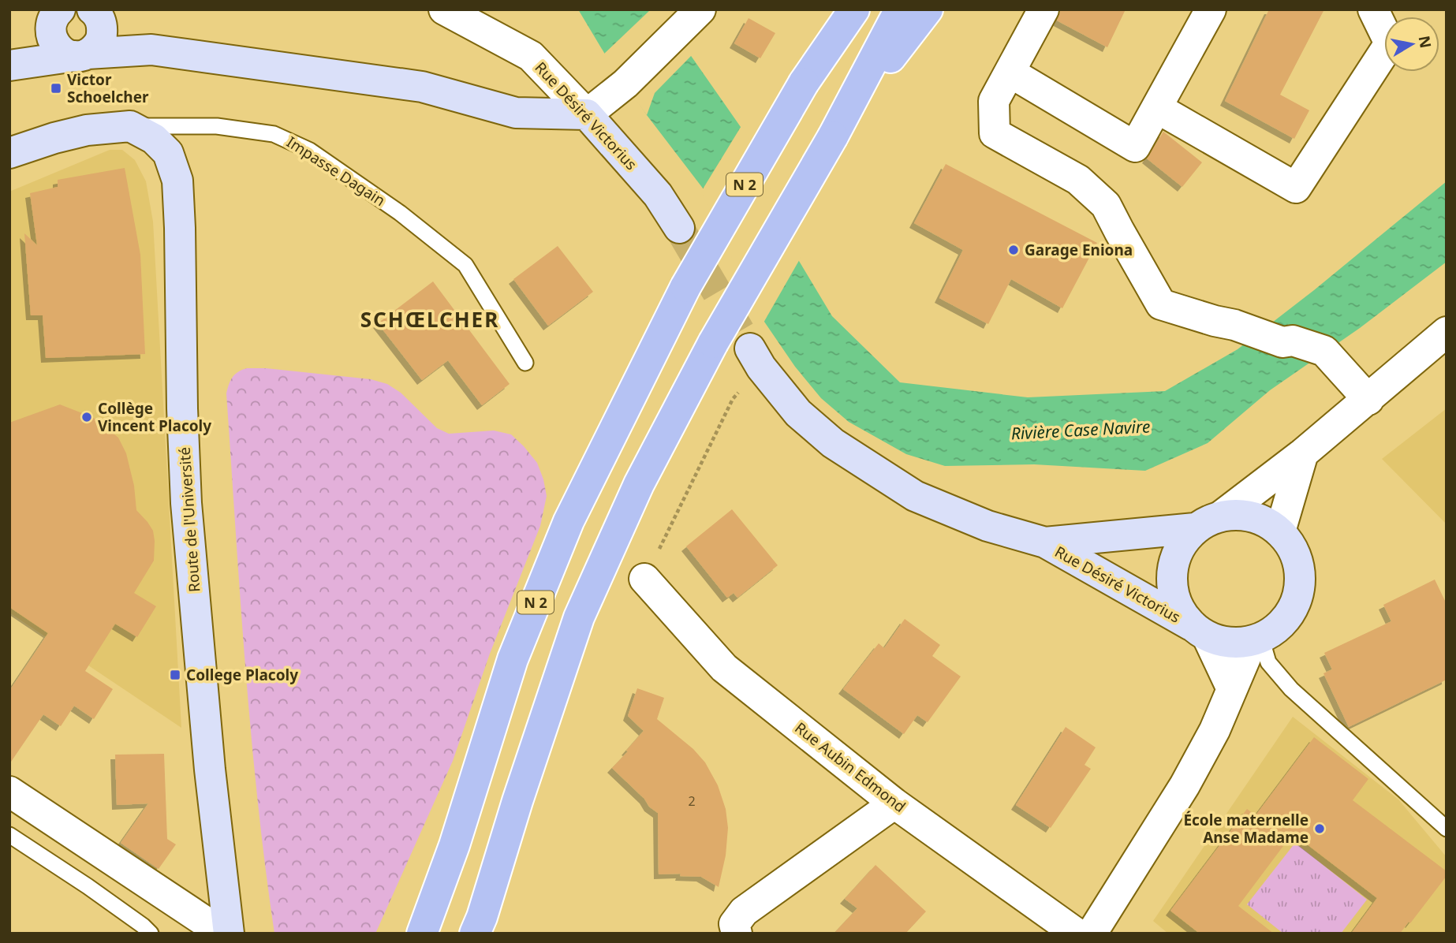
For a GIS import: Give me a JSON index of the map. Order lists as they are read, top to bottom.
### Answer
{
  "streets": {
    "main road": ["N 2"],
    "street": [
      "Rue Désiré Victorius",
      "Impasse Dagain",
      "Route de l'Université",
      "Rue Aubin Edmond"
    ]
  },
  "crossings": [
    ["Impasse Dagain", "Route de l'Université"]
  ],
  "districts": ["SCHŒLCHER"],
  "water": ["Rivière Case Navire"],
  "places": {
    "transit": ["Victor Schoelcher", "College Placoly"],
    "other": ["Garage Eniona", "Collège Vincent Placoly", "École maternelle Anse Madame"]
  },
  "house_numbers": ["2"],
  "north": "right"
}
